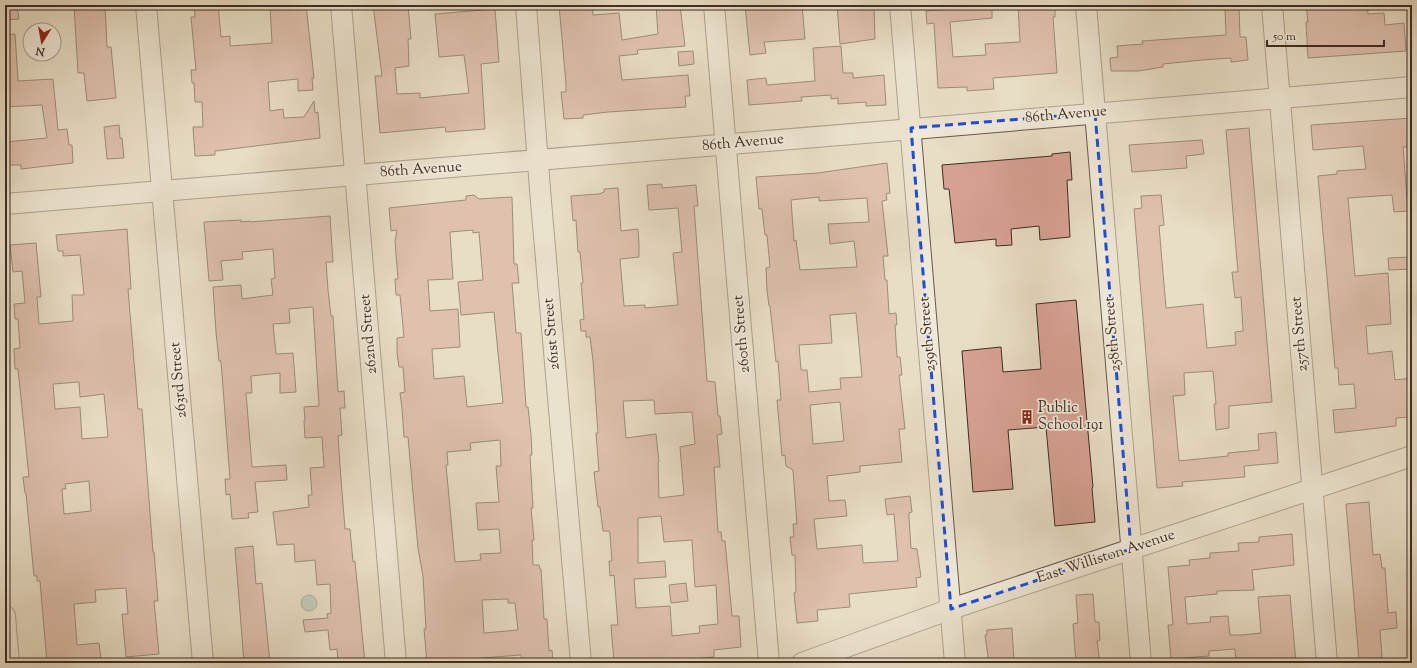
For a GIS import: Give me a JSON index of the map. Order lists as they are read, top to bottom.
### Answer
{
  "streets": {
    "street": [
      "86th Avenue",
      "262nd Street",
      "261st Street",
      "260th Street",
      "259th Street",
      "258th Street",
      "257th Street",
      "263rd Street",
      "East Williston Avenue"
    ]
  },
  "crossings": [
    ["86th Avenue", "262nd Street"],
    ["86th Avenue", "261st Street"],
    ["86th Avenue", "260th Street"],
    ["86th Avenue", "259th Street"],
    ["86th Avenue", "258th Street"],
    ["86th Avenue", "257th Street"],
    ["86th Avenue", "263rd Street"],
    ["259th Street", "East Williston Avenue"],
    ["258th Street", "East Williston Avenue"],
    ["257th Street", "East Williston Avenue"]
  ],
  "places": {
    "building": ["Public School 191"]
  },
  "scale_bar": "50 m",
  "north": "bottom"
}
